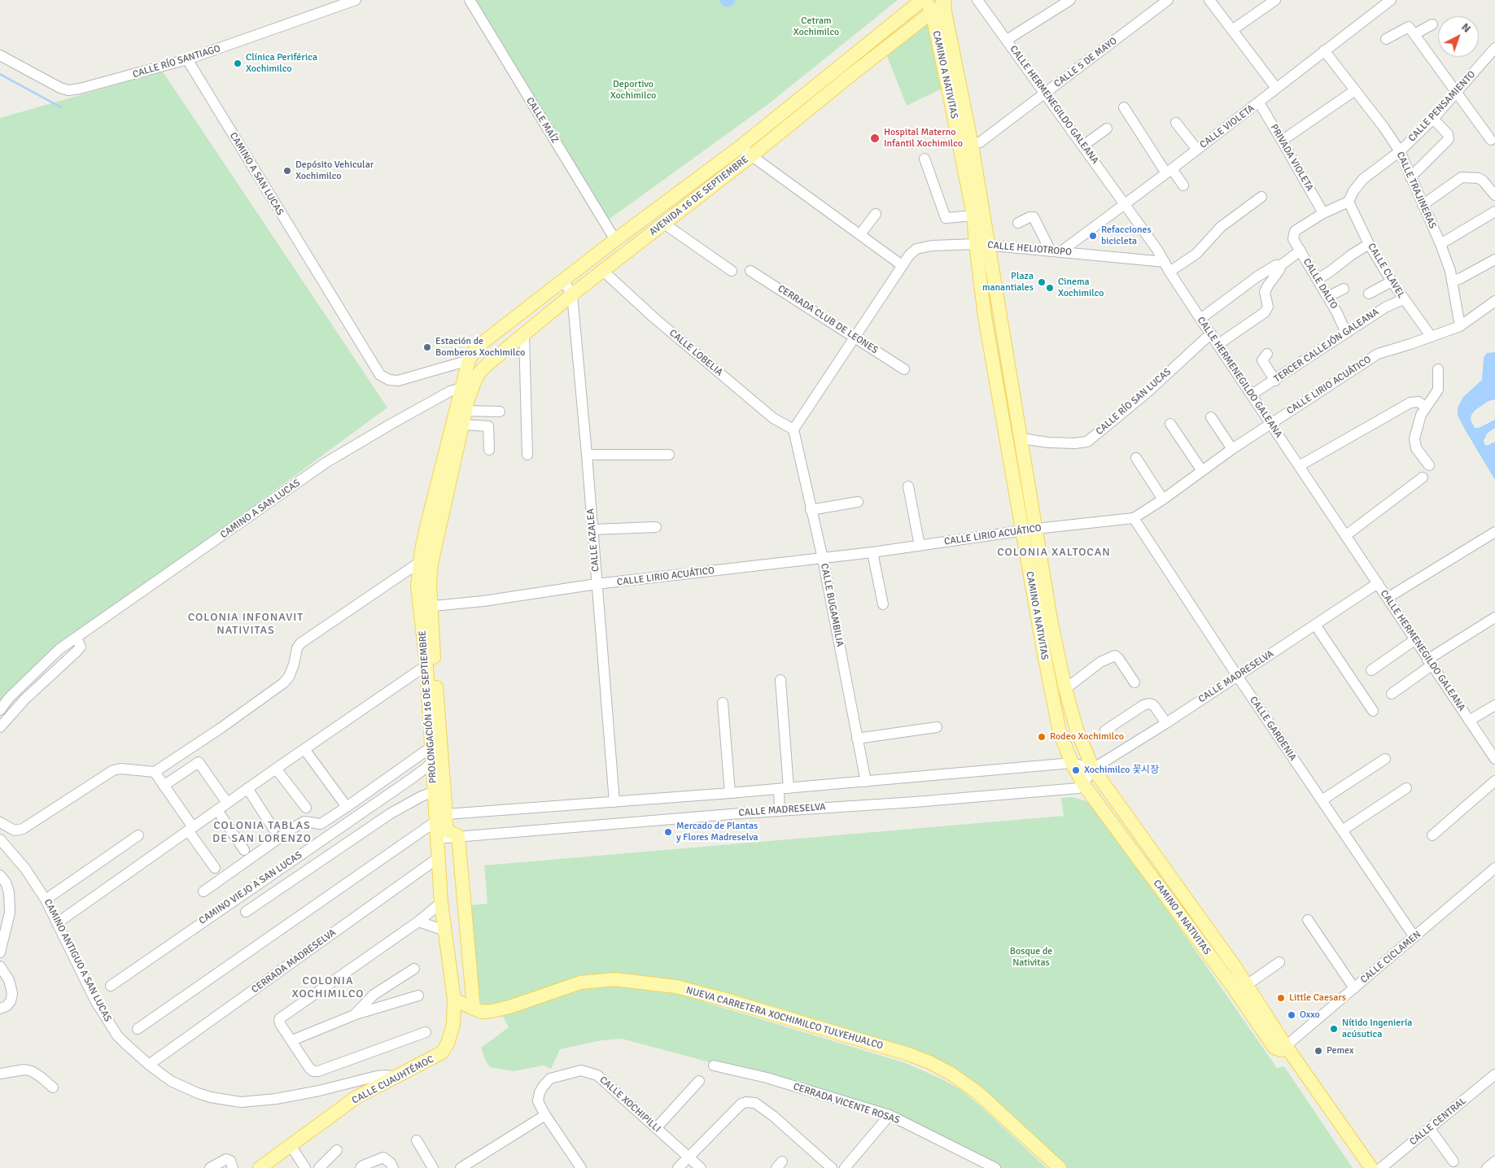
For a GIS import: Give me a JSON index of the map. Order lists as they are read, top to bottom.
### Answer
{
  "streets": {
    "main road": [
      "CAMINO A NATIVITAS",
      "AVENIDA 16 DE SEPTIEMBRE",
      "PROLONGACIÓN 16 DE SEPTIEMBRE",
      "NUEVA CARRETERA XOCHIMILCO TULYEHUALCO",
      "CALLE CUAUHTÉMOC"
    ],
    "street": [
      "CALLE RÍO SANTIAGO",
      "CALLE 5 DE MAYO",
      "CALLE HERMENEGILDO GALEANA",
      "CALLE PENSAMIENTO",
      "CALLE MAÍZ",
      "CALLE VIOLETA",
      "PRIVADA VIOLETA",
      "CAMINO A SAN LUCAS",
      "CALLE TRAJINERAS",
      "CALLE HELIOTROPO",
      "CALLE CLAVEL",
      "CALLE DALTO",
      "CERRADA CLUB DE LEONES",
      "TERCER CALLEJÓN GALEANA",
      "CALLE LOBELIA",
      "CALLE LIRIO ACUÁTICO",
      "CALLE RÍO SAN LUCAS",
      "CALLE AZALEA",
      "CALLE BUGAMBILIA",
      "CALLE MADRESELVA",
      "CALLE GARDENIA",
      "CAMINO VIEJO A SAN LUCAS",
      "CALLE CICLAMEN",
      "CAMINO ANTIGUO A SAN LUCAS",
      "CERRADA MADRESELVA",
      "CERRADA VICENTE ROSAS",
      "CALLE XOCHIPILLI",
      "CALLE CENTRAL"
    ]
  },
  "crossings": [
    ["CALLE RÍO SANTIAGO", "CAMINO A SAN LUCAS"],
    ["CALLE 5 DE MAYO", "CAMINO A NATIVITAS"],
    ["CALLE 5 DE MAYO", "CALLE HERMENEGILDO GALEANA"],
    ["CAMINO A NATIVITAS", "AVENIDA 16 DE SEPTIEMBRE"],
    ["CAMINO A NATIVITAS", "CALLE HELIOTROPO"],
    ["CAMINO A NATIVITAS", "CALLE LIRIO ACUÁTICO"],
    ["CAMINO A NATIVITAS", "CALLE RÍO SAN LUCAS"],
    ["CAMINO A NATIVITAS", "CALLE MADRESELVA"],
    ["CAMINO A NATIVITAS", "CALLE CICLAMEN"],
    ["CALLE HERMENEGILDO GALEANA", "CALLE VIOLETA"],
    ["CALLE HERMENEGILDO GALEANA", "CALLE HELIOTROPO"],
    ["CALLE HERMENEGILDO GALEANA", "TERCER CALLEJÓN GALEANA"],
    ["CALLE HERMENEGILDO GALEANA", "CALLE LIRIO ACUÁTICO"],
    ["CALLE HERMENEGILDO GALEANA", "CALLE RÍO SAN LUCAS"],
    ["CALLE HERMENEGILDO GALEANA", "CALLE MADRESELVA"],
    ["CALLE PENSAMIENTO", "CALLE TRAJINERAS"],
    ["CALLE PENSAMIENTO", "CALLE CLAVEL"],
    ["CALLE MAÍZ", "AVENIDA 16 DE SEPTIEMBRE"],
    ["CALLE VIOLETA", "PRIVADA VIOLETA"],
    ["CALLE VIOLETA", "CALLE TRAJINERAS"],
    ["CALLE VIOLETA", "CALLE HELIOTROPO"],
    ["PRIVADA VIOLETA", "CALLE DALTO"],
    ["CAMINO A SAN LUCAS", "AVENIDA 16 DE SEPTIEMBRE"],
    ["CAMINO A SAN LUCAS", "PROLONGACIÓN 16 DE SEPTIEMBRE"],
    ["CALLE TRAJINERAS", "CALLE LIRIO ACUÁTICO"],
    ["AVENIDA 16 DE SEPTIEMBRE", "CALLE LOBELIA"],
    ["AVENIDA 16 DE SEPTIEMBRE", "CALLE AZALEA"],
    ["AVENIDA 16 DE SEPTIEMBRE", "PROLONGACIÓN 16 DE SEPTIEMBRE"],
    ["CALLE HELIOTROPO", "CERRADA CLUB DE LEONES"],
    ["CALLE HELIOTROPO", "CALLE LOBELIA"],
    ["CALLE HELIOTROPO", "CALLE BUGAMBILIA"],
    ["CALLE CLAVEL", "TERCER CALLEJÓN GALEANA"],
    ["CALLE CLAVEL", "CALLE LIRIO ACUÁTICO"],
    ["CALLE DALTO", "TERCER CALLEJÓN GALEANA"],
    ["CALLE LOBELIA", "CALLE BUGAMBILIA"],
    ["CALLE LIRIO ACUÁTICO", "CALLE AZALEA"],
    ["CALLE LIRIO ACUÁTICO", "CALLE BUGAMBILIA"],
    ["CALLE LIRIO ACUÁTICO", "PROLONGACIÓN 16 DE SEPTIEMBRE"],
    ["CALLE LIRIO ACUÁTICO", "CALLE GARDENIA"],
    ["CALLE AZALEA", "CALLE MADRESELVA"],
    ["CALLE BUGAMBILIA", "CALLE MADRESELVA"],
    ["CALLE MADRESELVA", "PROLONGACIÓN 16 DE SEPTIEMBRE"],
    ["CALLE MADRESELVA", "CALLE GARDENIA"],
    ["PROLONGACIÓN 16 DE SEPTIEMBRE", "CAMINO VIEJO A SAN LUCAS"],
    ["PROLONGACIÓN 16 DE SEPTIEMBRE", "CERRADA MADRESELVA"],
    ["PROLONGACIÓN 16 DE SEPTIEMBRE", "CALLE CUAUHTÉMOC"],
    ["CALLE GARDENIA", "CALLE CICLAMEN"],
    ["CAMINO ANTIGUO A SAN LUCAS", "CERRADA MADRESELVA"],
    ["CAMINO ANTIGUO A SAN LUCAS", "CALLE CUAUHTÉMOC"]
  ],
  "districts": [
    "COLONIA XALTOCAN",
    "COLONIA INFONAVIT NATIVITAS",
    "COLONIA TABLAS DE SAN LORENZO",
    "COLONIA XOCHIMILCO"
  ],
  "parks": ["Cetram Xochimilco", "Deportivo Xochimilco", "Bosque de Nativitas"],
  "places": [
    "Clínica Periférica Xochimilco",
    "Hospital Materno Infantil Xochimilco",
    "Depósito Vehicular Xochimilco",
    "Refacciones bicicleta",
    "Plaza manantiales",
    "Cinema Xochimilco",
    "Estación de Bomberos Xochimilco",
    "Rodeo Xochimilco",
    "Xochimilco 꽃시장",
    "Mercado de Plantas y Flores Madreselva",
    "Little Caesars",
    "Oxxo",
    "Nítido Ingeniería acúsutica",
    "Pemex"
  ],
  "north": "top right"
}
